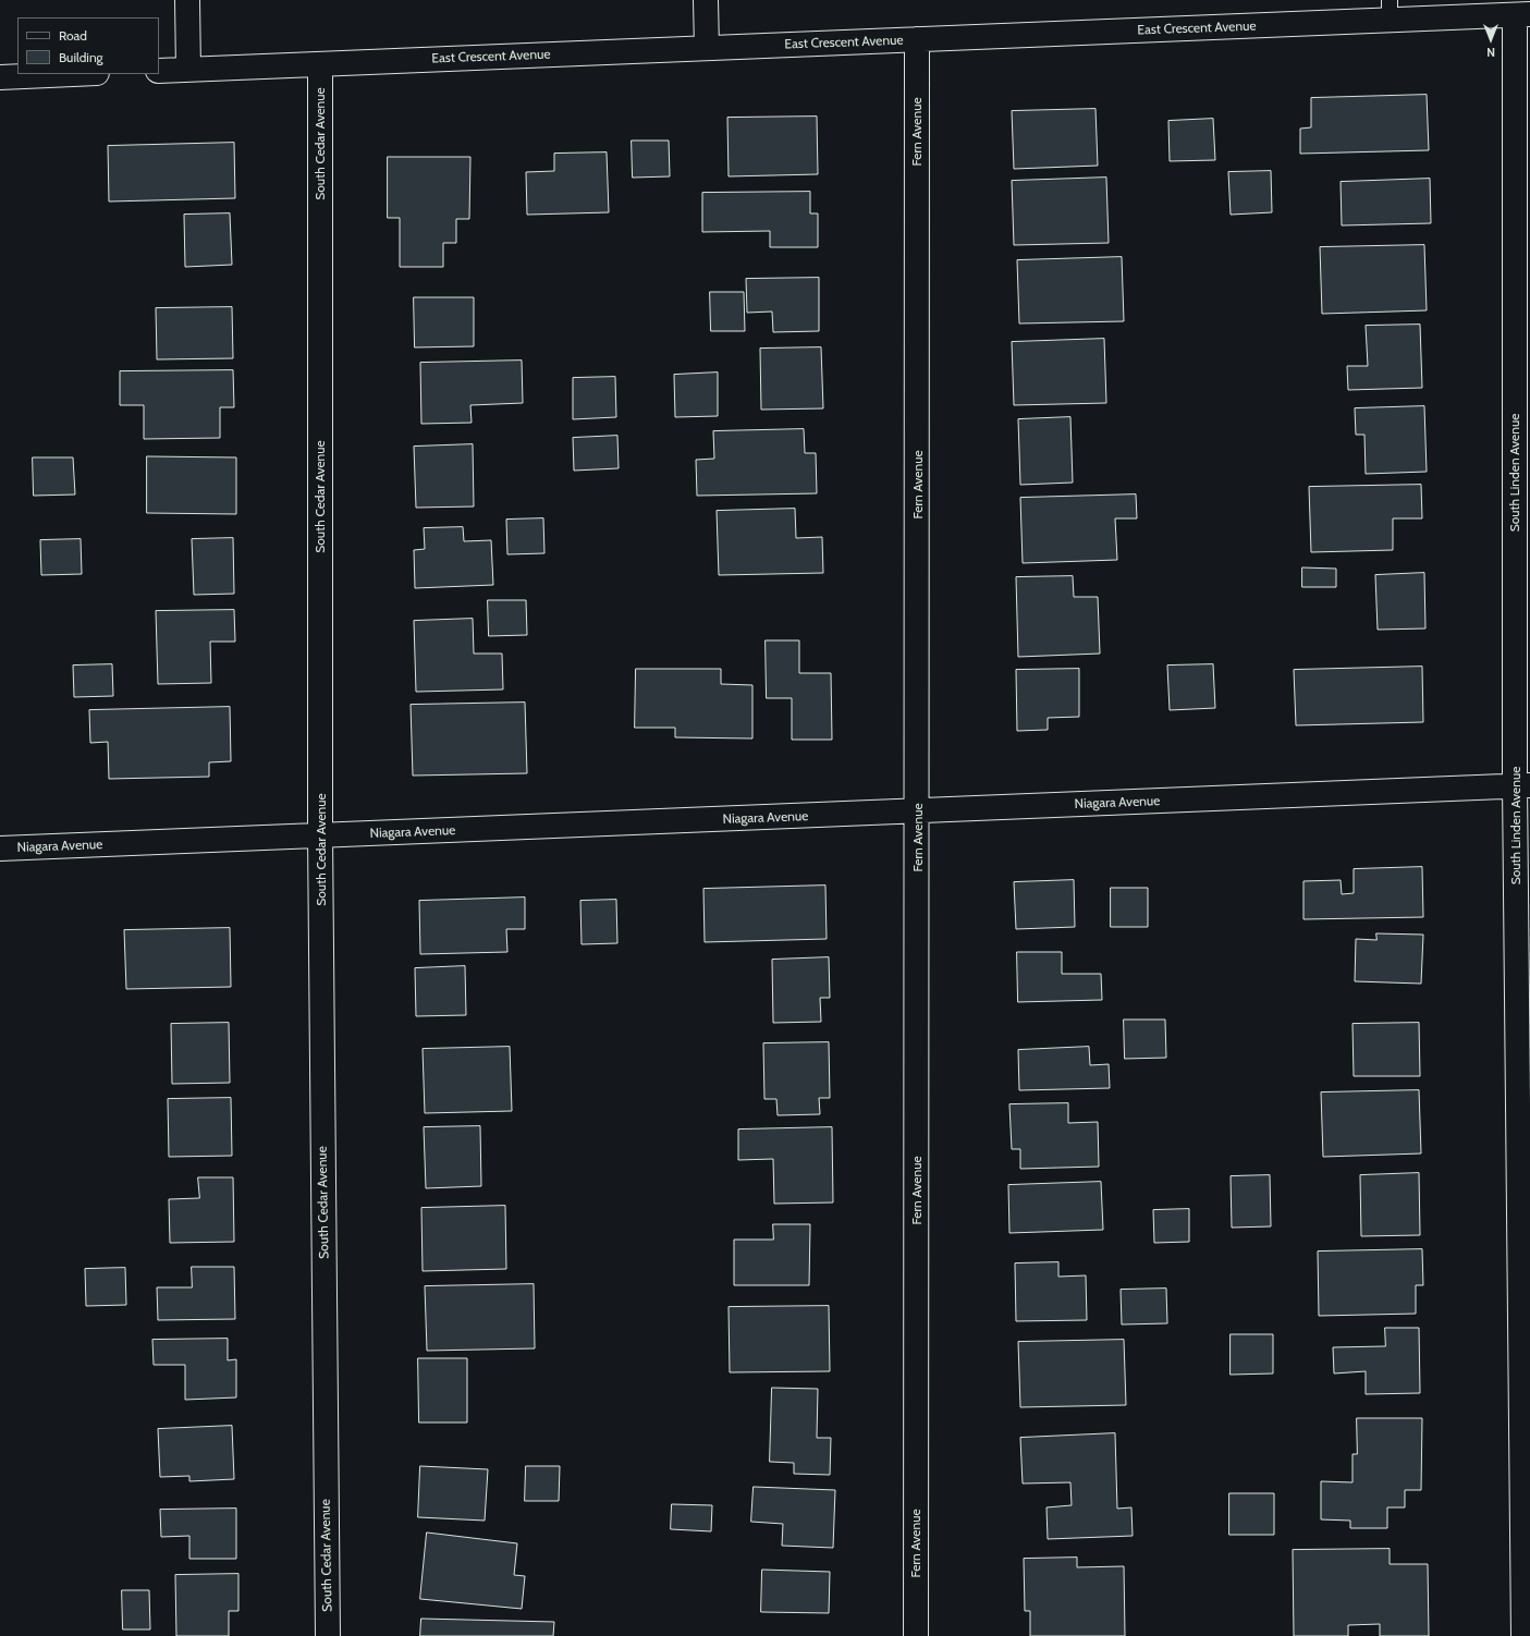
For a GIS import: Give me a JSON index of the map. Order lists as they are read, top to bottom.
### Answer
{
  "streets": {
    "street": [
      "East Crescent Avenue",
      "Fern Avenue",
      "South Cedar Avenue",
      "South Linden Avenue",
      "Niagara Avenue"
    ]
  },
  "crossings": [
    ["East Crescent Avenue", "Fern Avenue"],
    ["East Crescent Avenue", "South Cedar Avenue"],
    ["East Crescent Avenue", "South Linden Avenue"],
    ["Fern Avenue", "Niagara Avenue"],
    ["South Cedar Avenue", "Niagara Avenue"],
    ["South Linden Avenue", "Niagara Avenue"]
  ],
  "legend": ["Road", "Building"],
  "north": "bottom"
}
